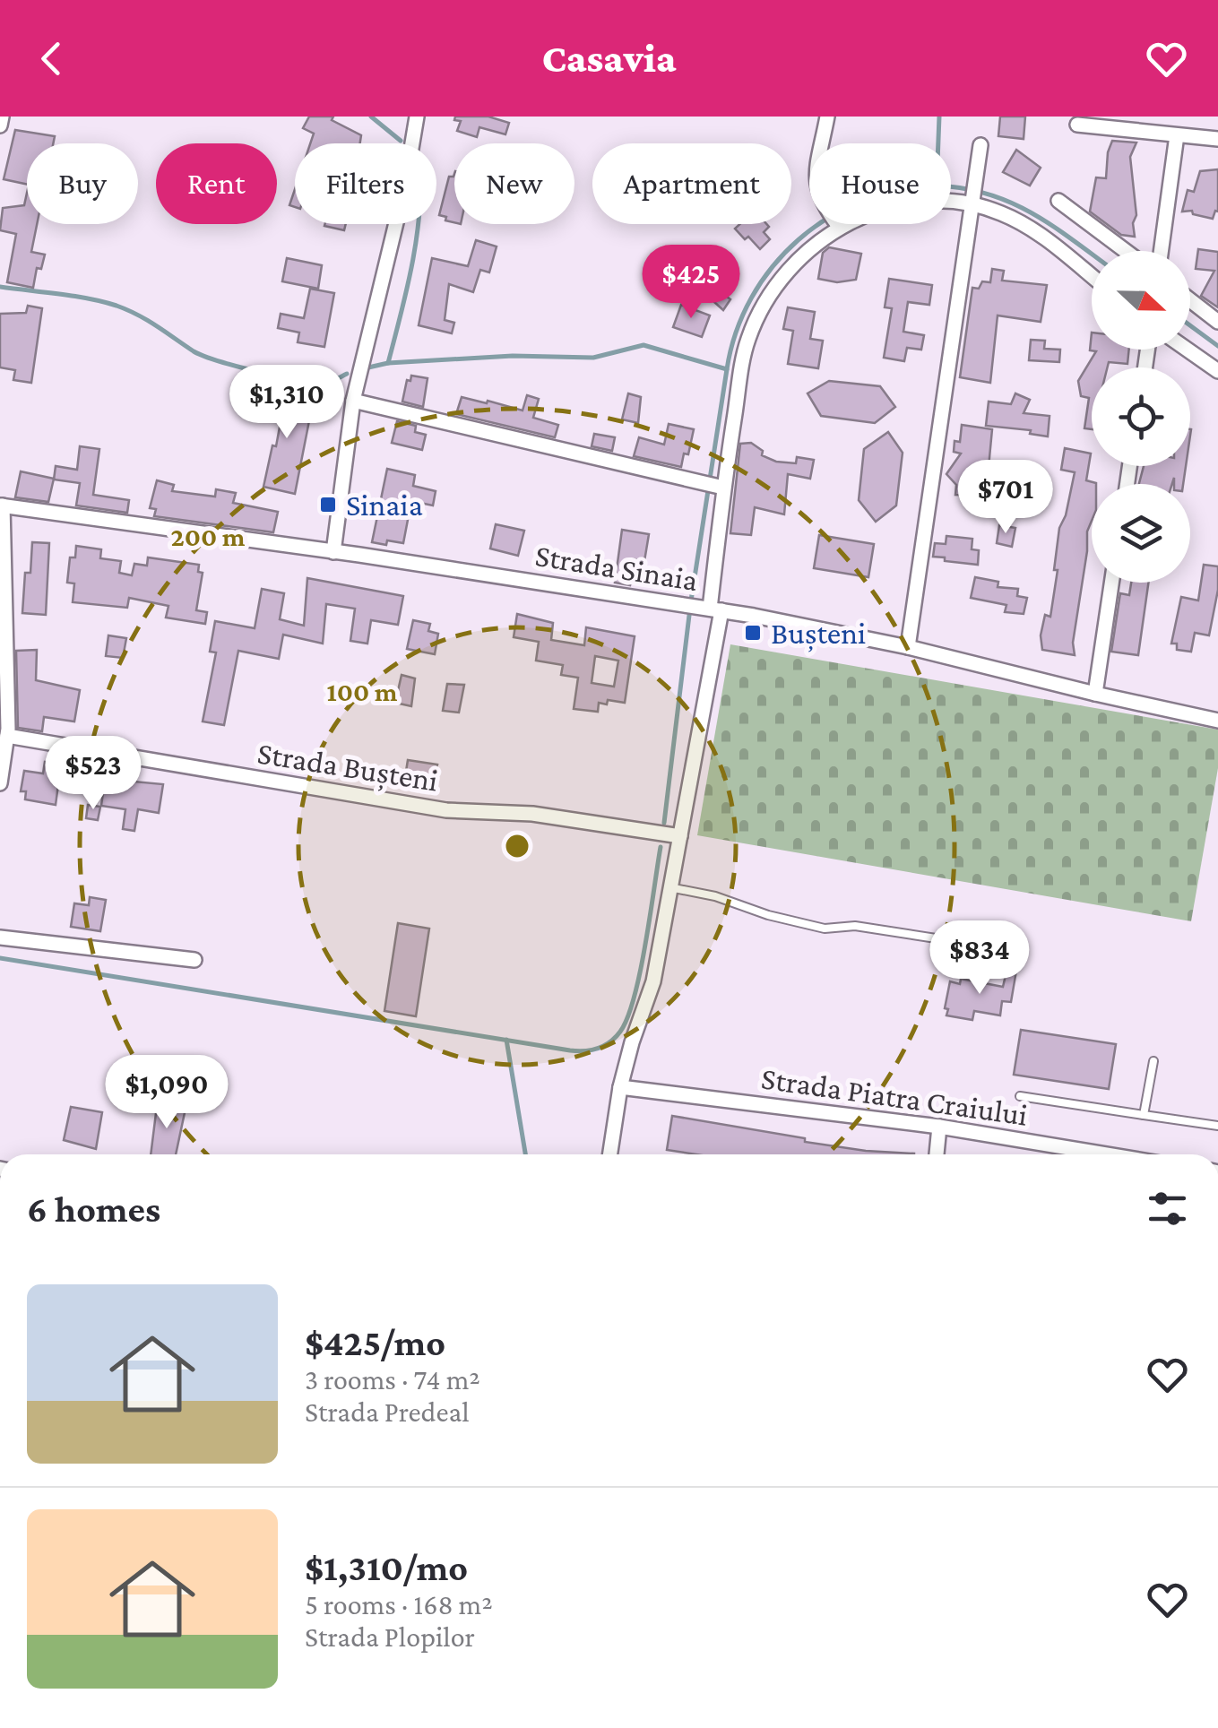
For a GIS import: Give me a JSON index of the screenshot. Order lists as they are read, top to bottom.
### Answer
{
  "streets": {
    "street": ["Strada Sinaia", "Strada Bușteni", "Strada Piatra Craiului"]
  },
  "places": {
    "transit": ["Sinaia", "Bușteni"]
  },
  "north": "right",
  "page": {
    "header": "Casavia",
    "chip": [
      "Buy",
      "Rent",
      "Filters",
      "New",
      "Apartment",
      "House"
    ],
    "price": [
      "$425",
      "$1,310",
      "$701",
      "$523",
      "$834",
      "$1,090"
    ],
    "heading": "6 homes",
    "list": [
      {
        "name": "$425/mo",
        "note": "3 rooms · 74 m² · Strada Predeal"
      },
      {
        "name": "$1,310/mo",
        "note": "5 rooms · 168 m² · Strada Plopilor"
      }
    ]
  },
  "rings": ["200 m", "100 m"]
}
